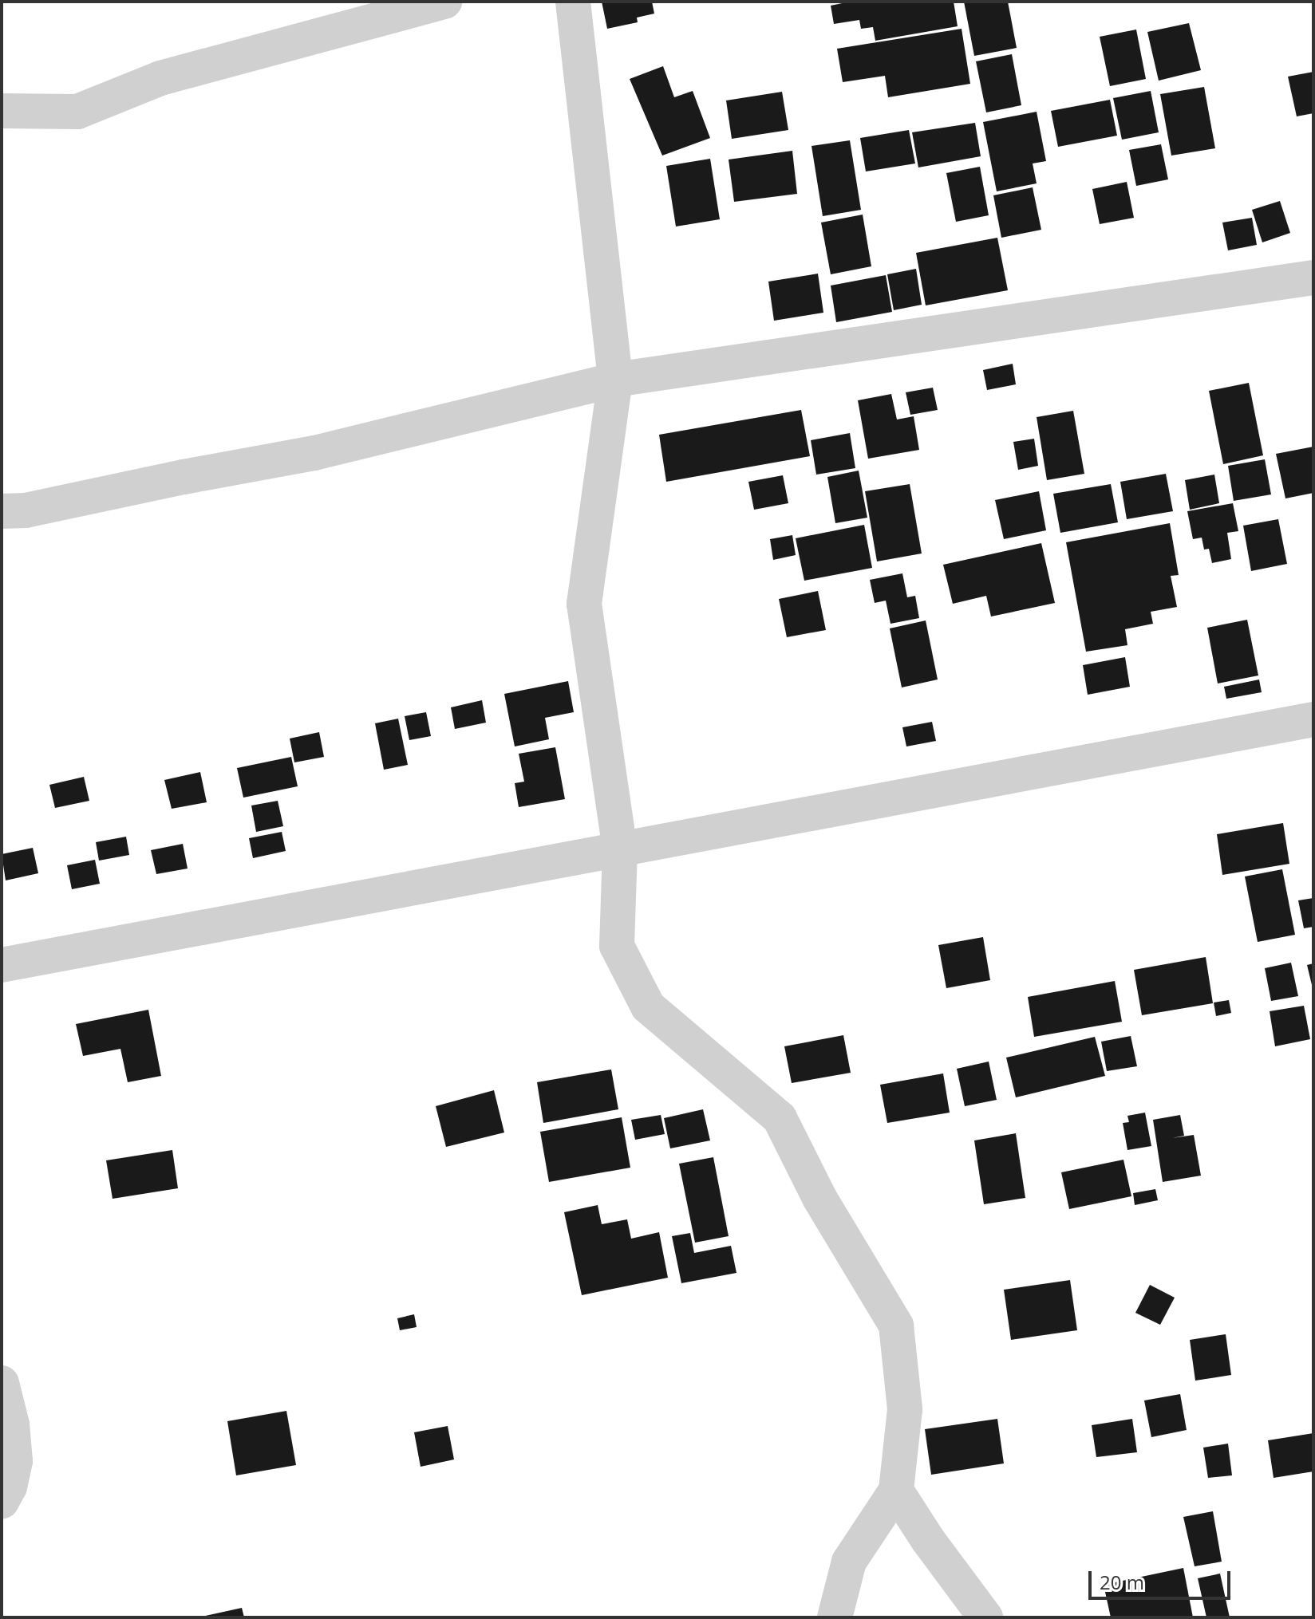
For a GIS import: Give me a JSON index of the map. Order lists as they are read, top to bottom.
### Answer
{
  "scale_bar": "20 m"
}
